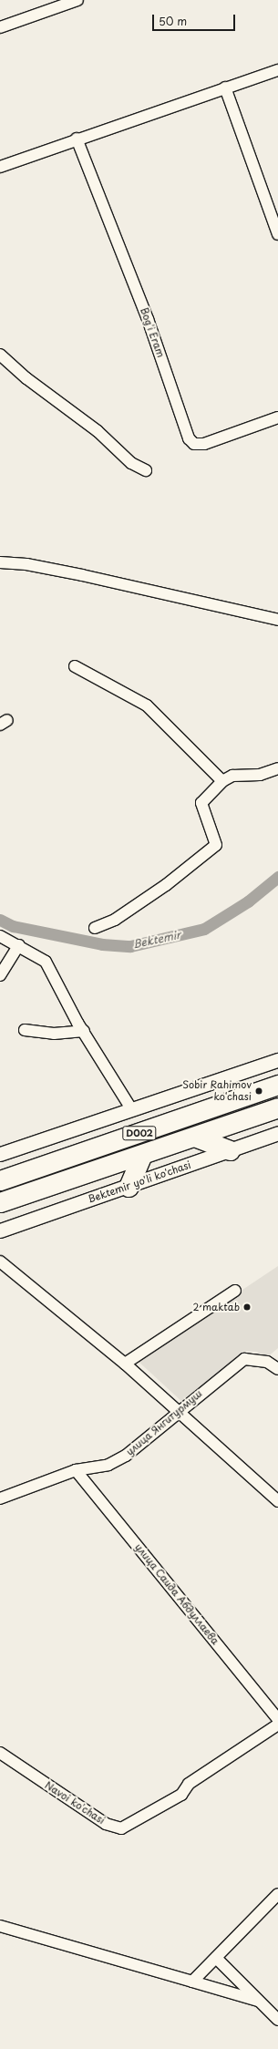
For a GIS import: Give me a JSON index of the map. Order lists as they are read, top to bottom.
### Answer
{
  "streets": {
    "highway": ["D002"],
    "street": [
      "Bog'i Eram",
      "Bektemir yo'li ko'chasi",
      "улица Янгитурмуш",
      "улица Саида Абдуллаева",
      "Navoi ko'chasi"
    ]
  },
  "crossings": [
    ["улица Янгитурмуш", "улица Саида Абдуллаева"]
  ],
  "water": ["Bektemir"],
  "places": ["Sobir Rahimov ko'chasi", "2 maktab"],
  "scale_bar": "50 m"
}
